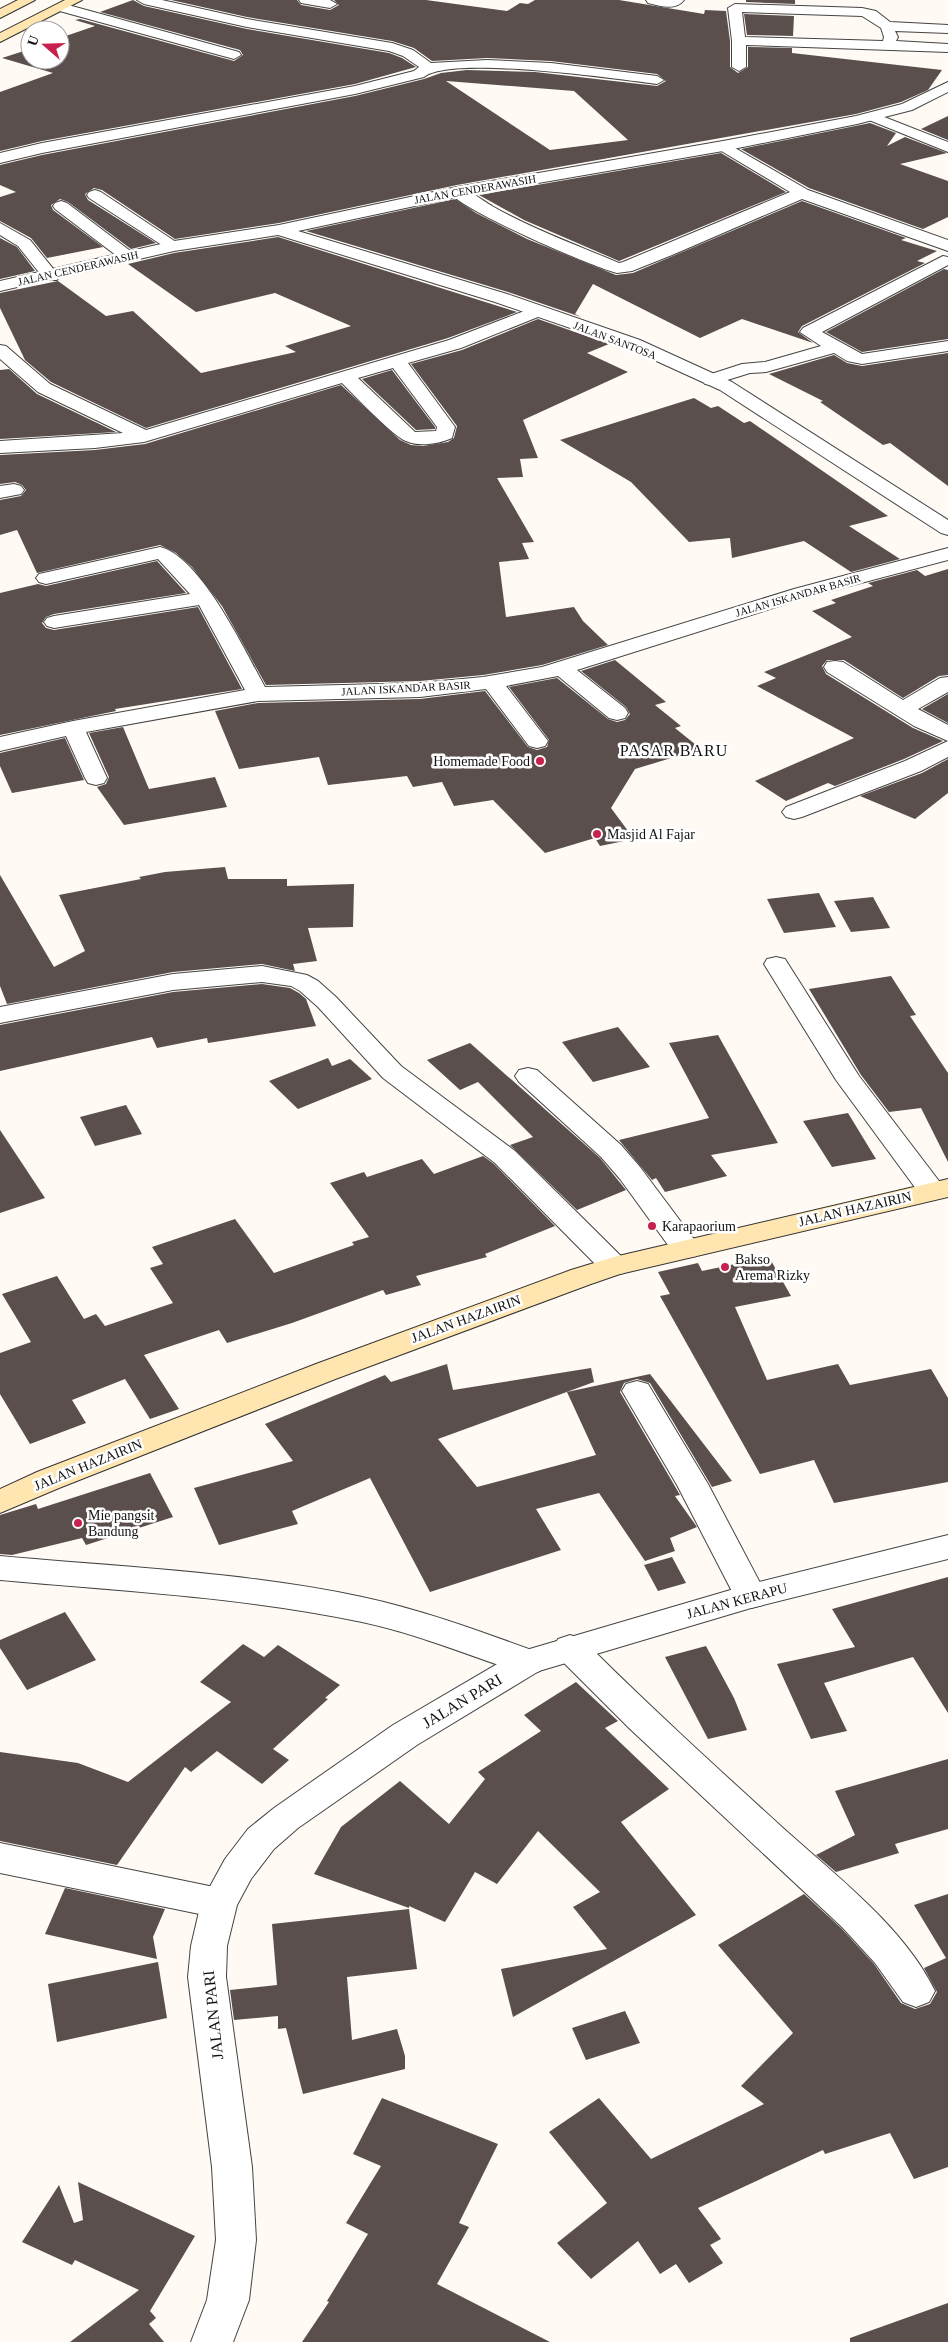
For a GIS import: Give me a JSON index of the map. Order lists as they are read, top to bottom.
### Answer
{
  "streets": {
    "main road": ["JALAN HAZAIRIN"],
    "street": [
      "JALAN CENDERAWASIH",
      "JALAN SANTOSA",
      "JALAN ISKANDAR BASIR",
      "JALAN KERAPU",
      "JALAN PARI"
    ]
  },
  "crossings": [
    ["JALAN CENDERAWASIH", "JALAN SANTOSA"],
    ["JALAN KERAPU", "JALAN PARI"]
  ],
  "districts": ["PASAR BARU"],
  "places": [
    "Homemade Food",
    "Masjid Al Fajar",
    "Karapaorium",
    "Bakso Arema Rizky",
    "Mie pangsit Bandung"
  ],
  "north": "left"
}
